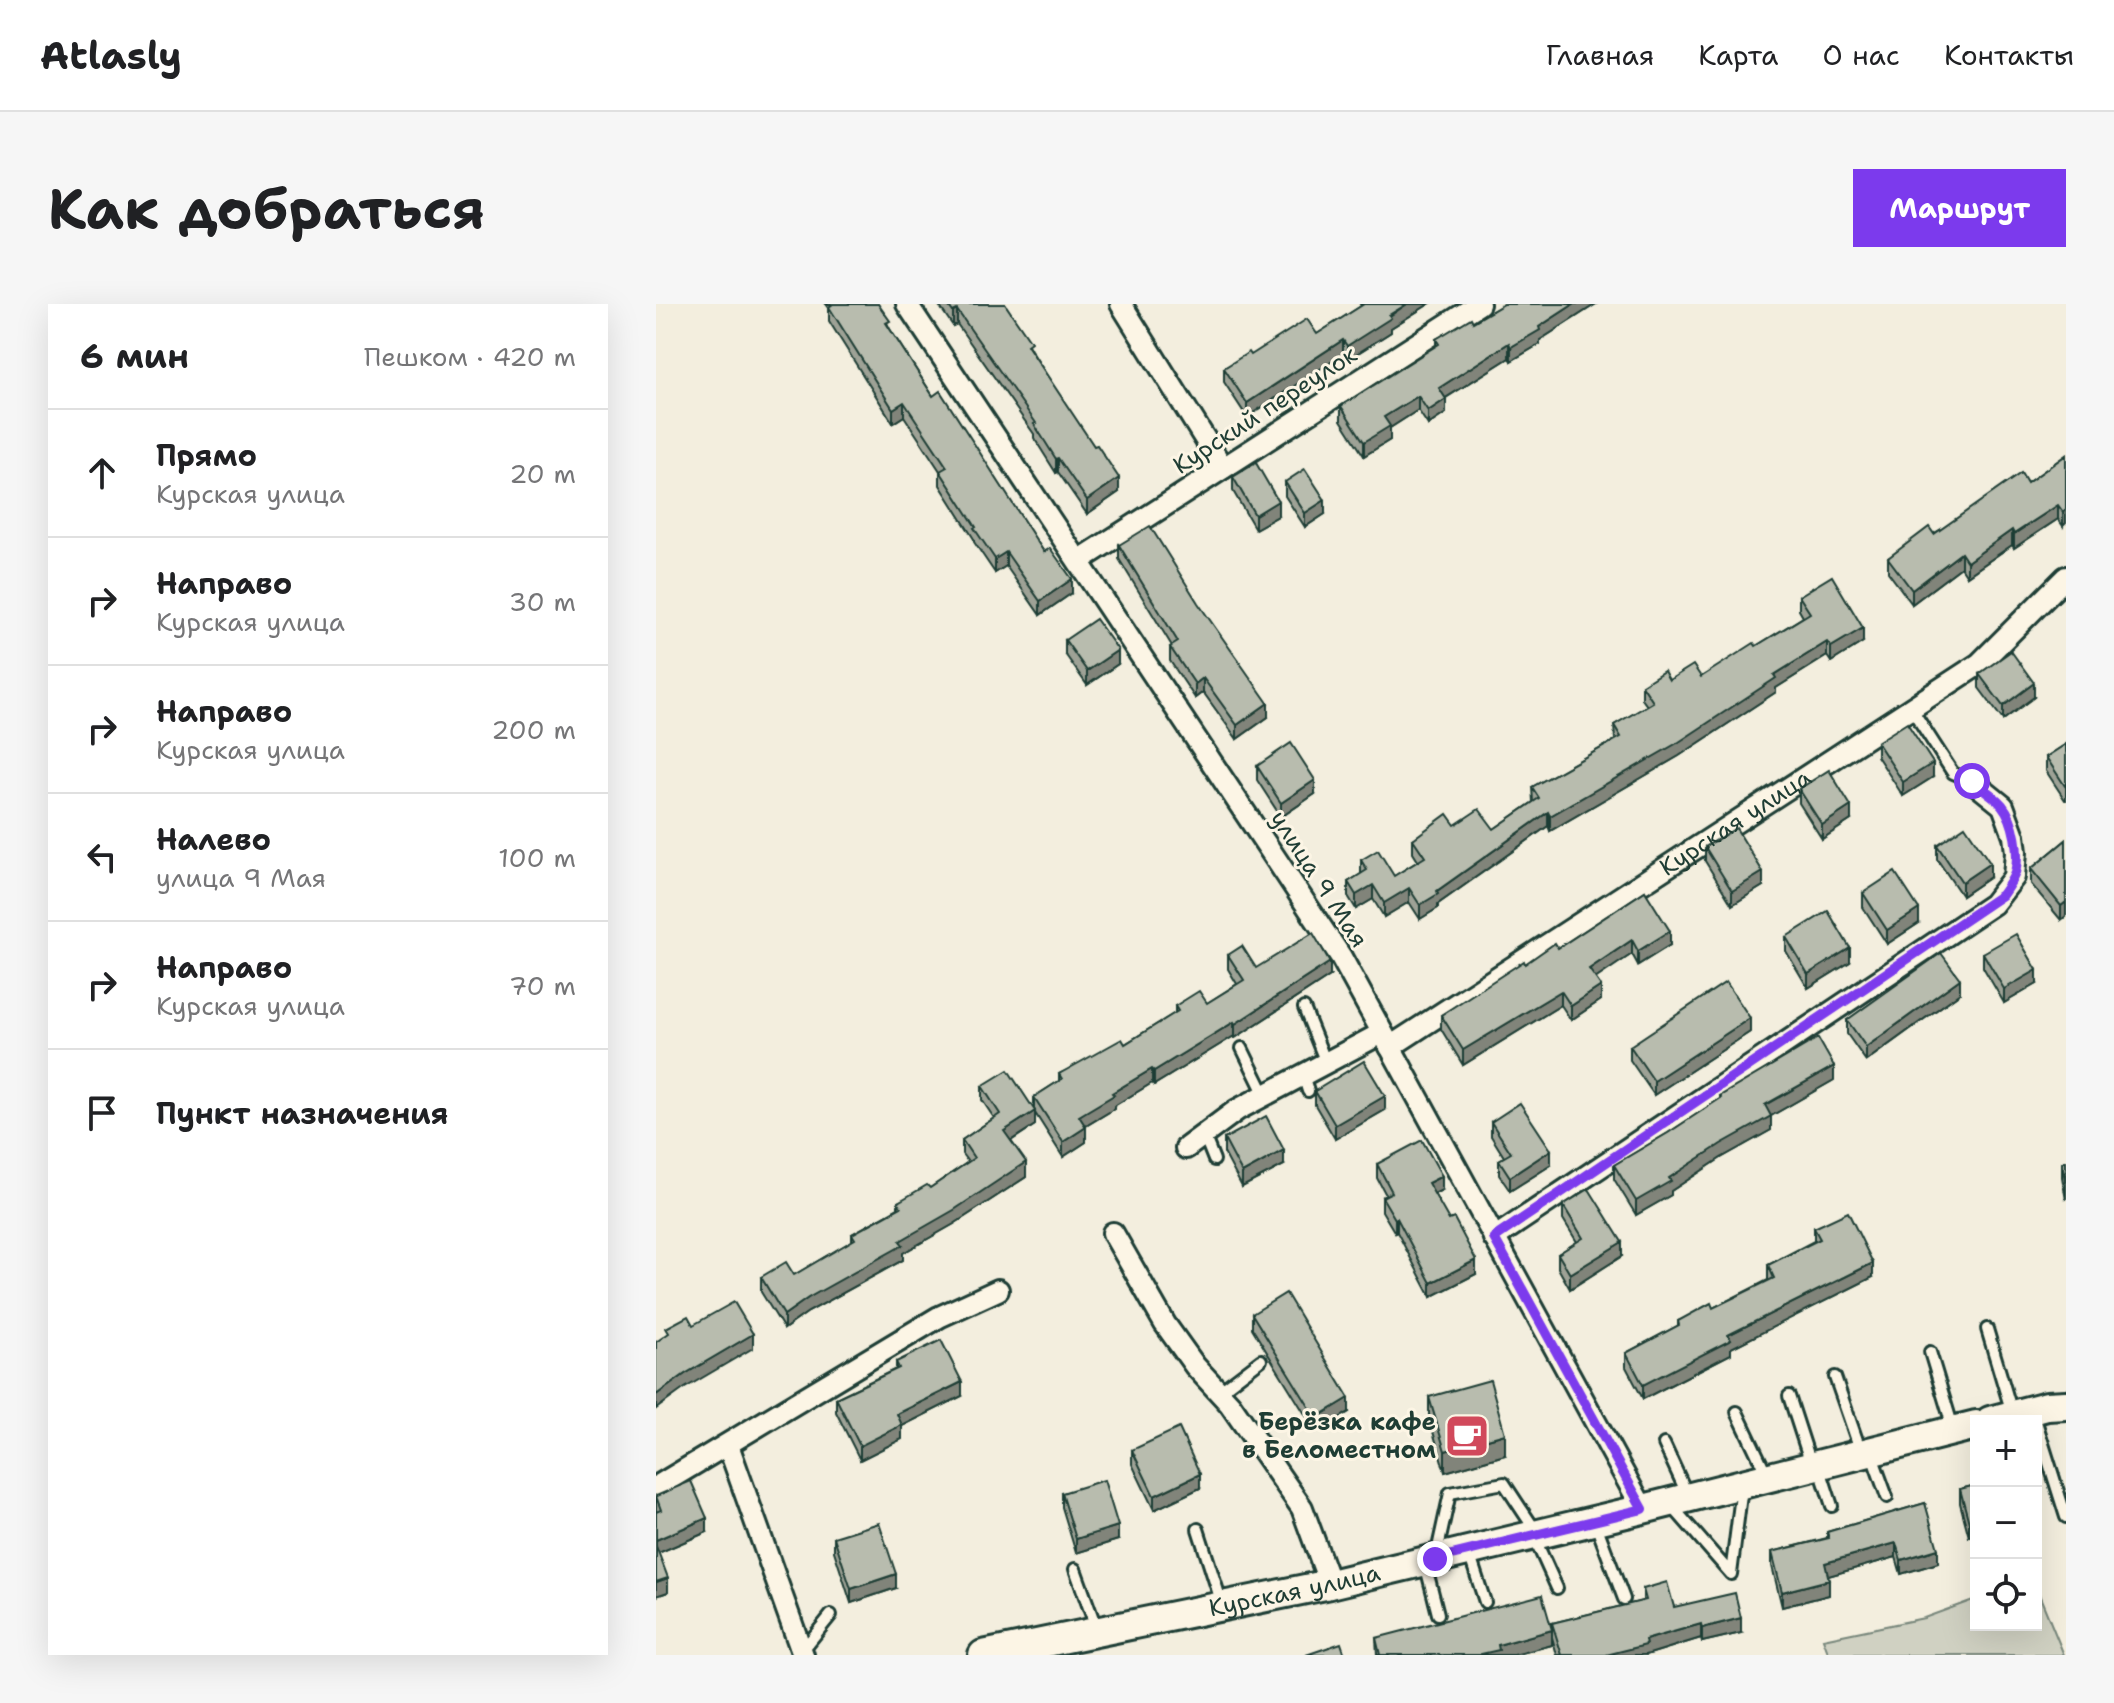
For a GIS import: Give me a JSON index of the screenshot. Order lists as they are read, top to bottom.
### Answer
{
  "streets": {
    "street": ["Курский переулок", "Курская улица", "улица 9 Мая"]
  },
  "crossings": [
    ["Курский переулок", "улица 9 Мая"],
    ["Курская улица", "улица 9 Мая"]
  ],
  "places": {
    "cafe": ["Берёзка кафе в Беломестном"]
  },
  "page": {
    "header": "Atlasly",
    "nav": [
      "Главная",
      "Карта",
      "О нас",
      "Контакты"
    ],
    "buttons": "Маршрут",
    "title": "Как добраться",
    "heading": ["6 мин", "Пешком · 420 m"],
    "list": [
      ["Прямо", "Курская улица", "20 m"],
      ["Направо", "Курская улица", "30 m"],
      ["Направо", "Курская улица", "200 m"],
      ["Налево", "улица 9 Мая", "100 m"],
      ["Направо", "Курская улица", "70 m"],
      "Пункт назначения"
    ],
    "map_buttons": ["+", "−"]
  }
}
